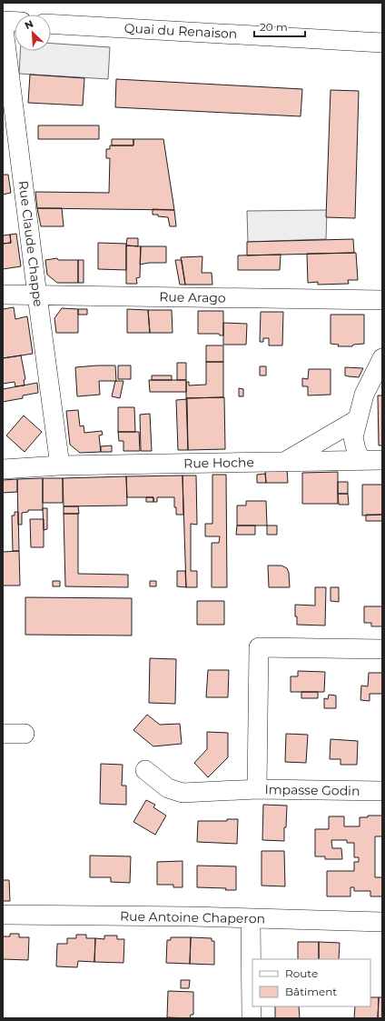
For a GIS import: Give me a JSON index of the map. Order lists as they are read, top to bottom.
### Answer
{
  "streets": {
    "street": [
      "Quai du Renaison",
      "Rue Claude Chappe",
      "Rue Arago",
      "Rue Hoche",
      "Impasse Godin",
      "Rue Antoine Chaperon"
    ]
  },
  "crossings": [
    ["Rue Claude Chappe", "Rue Arago"],
    ["Rue Claude Chappe", "Rue Hoche"]
  ],
  "legend": ["Route", "Bâtiment"],
  "scale_bar": "20 m",
  "north": "top left"
}
